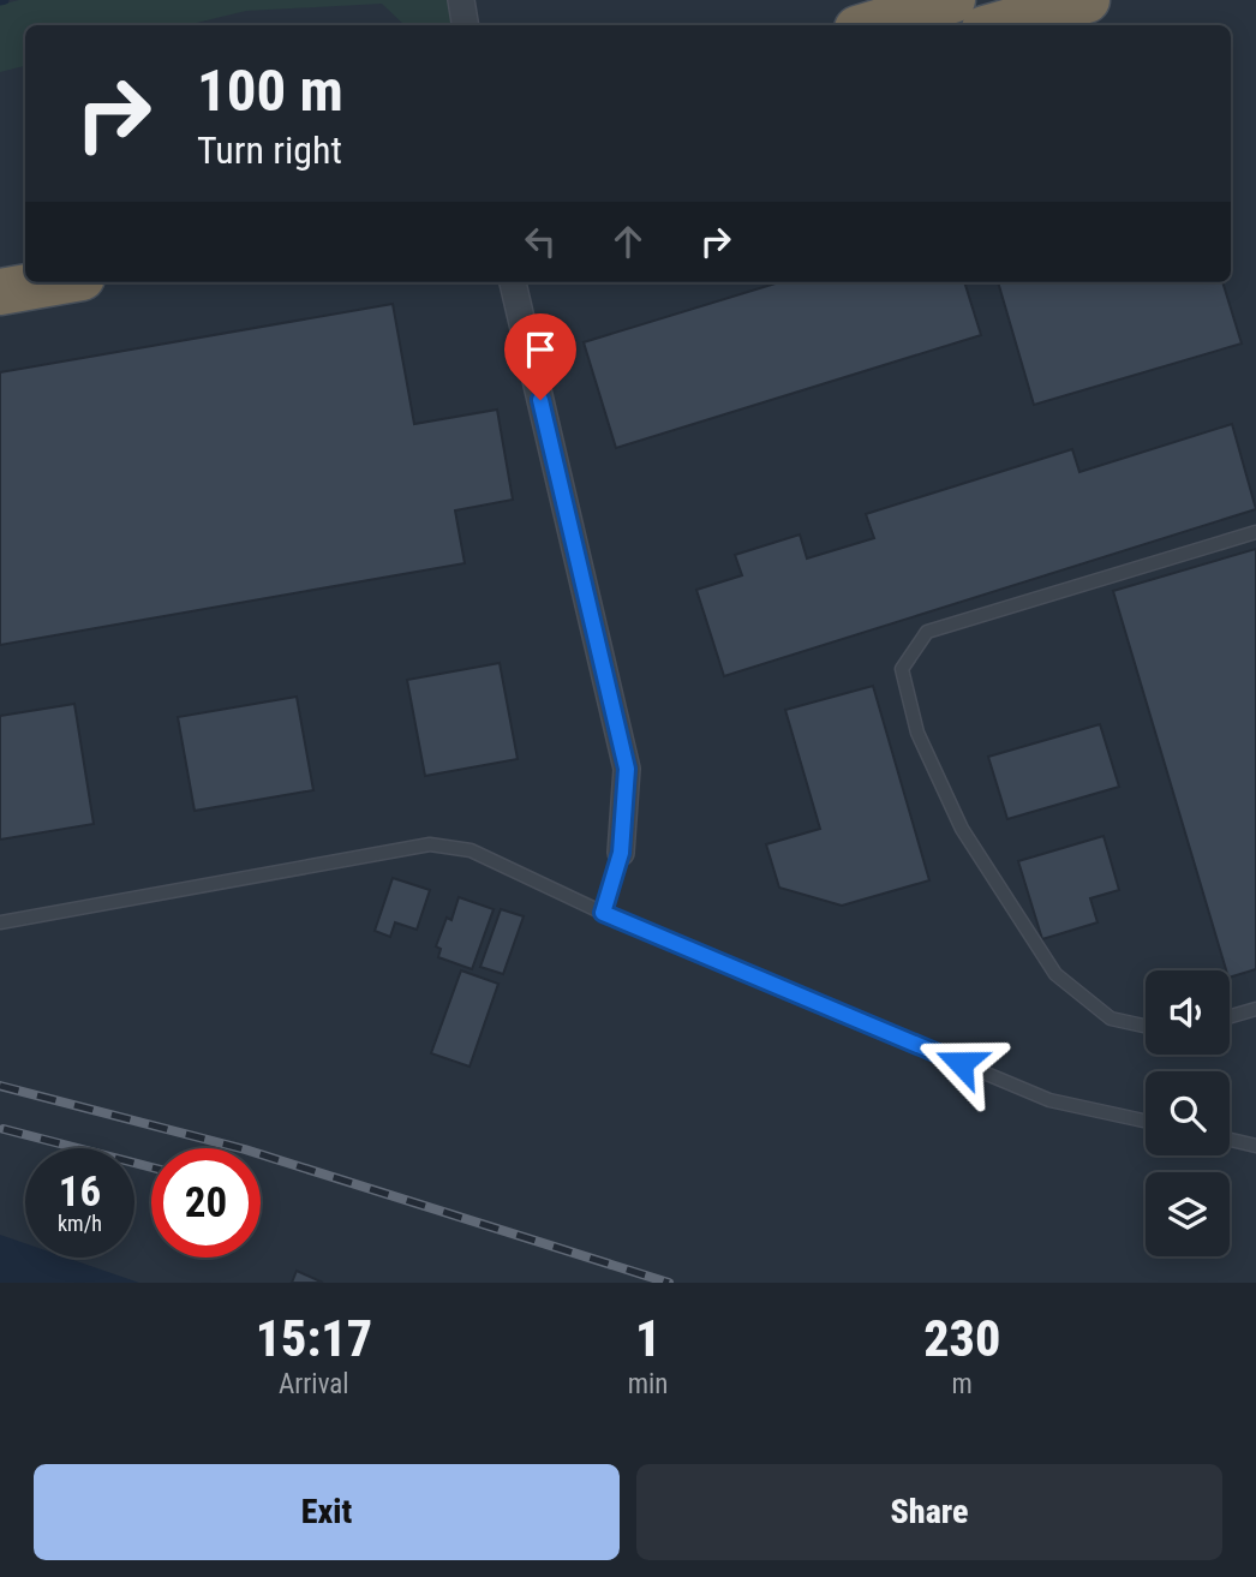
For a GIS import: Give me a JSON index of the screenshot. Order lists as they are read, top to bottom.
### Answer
{
  "page": {
    "turn": ["100 m", "Turn right"],
    "speed": "16 km/h",
    "limit": "20",
    "eta": [
      "15:17",
      "Arrival",
      "1",
      "min",
      "230",
      "m"
    ],
    "buttons": ["Exit", "Share"]
  }
}
